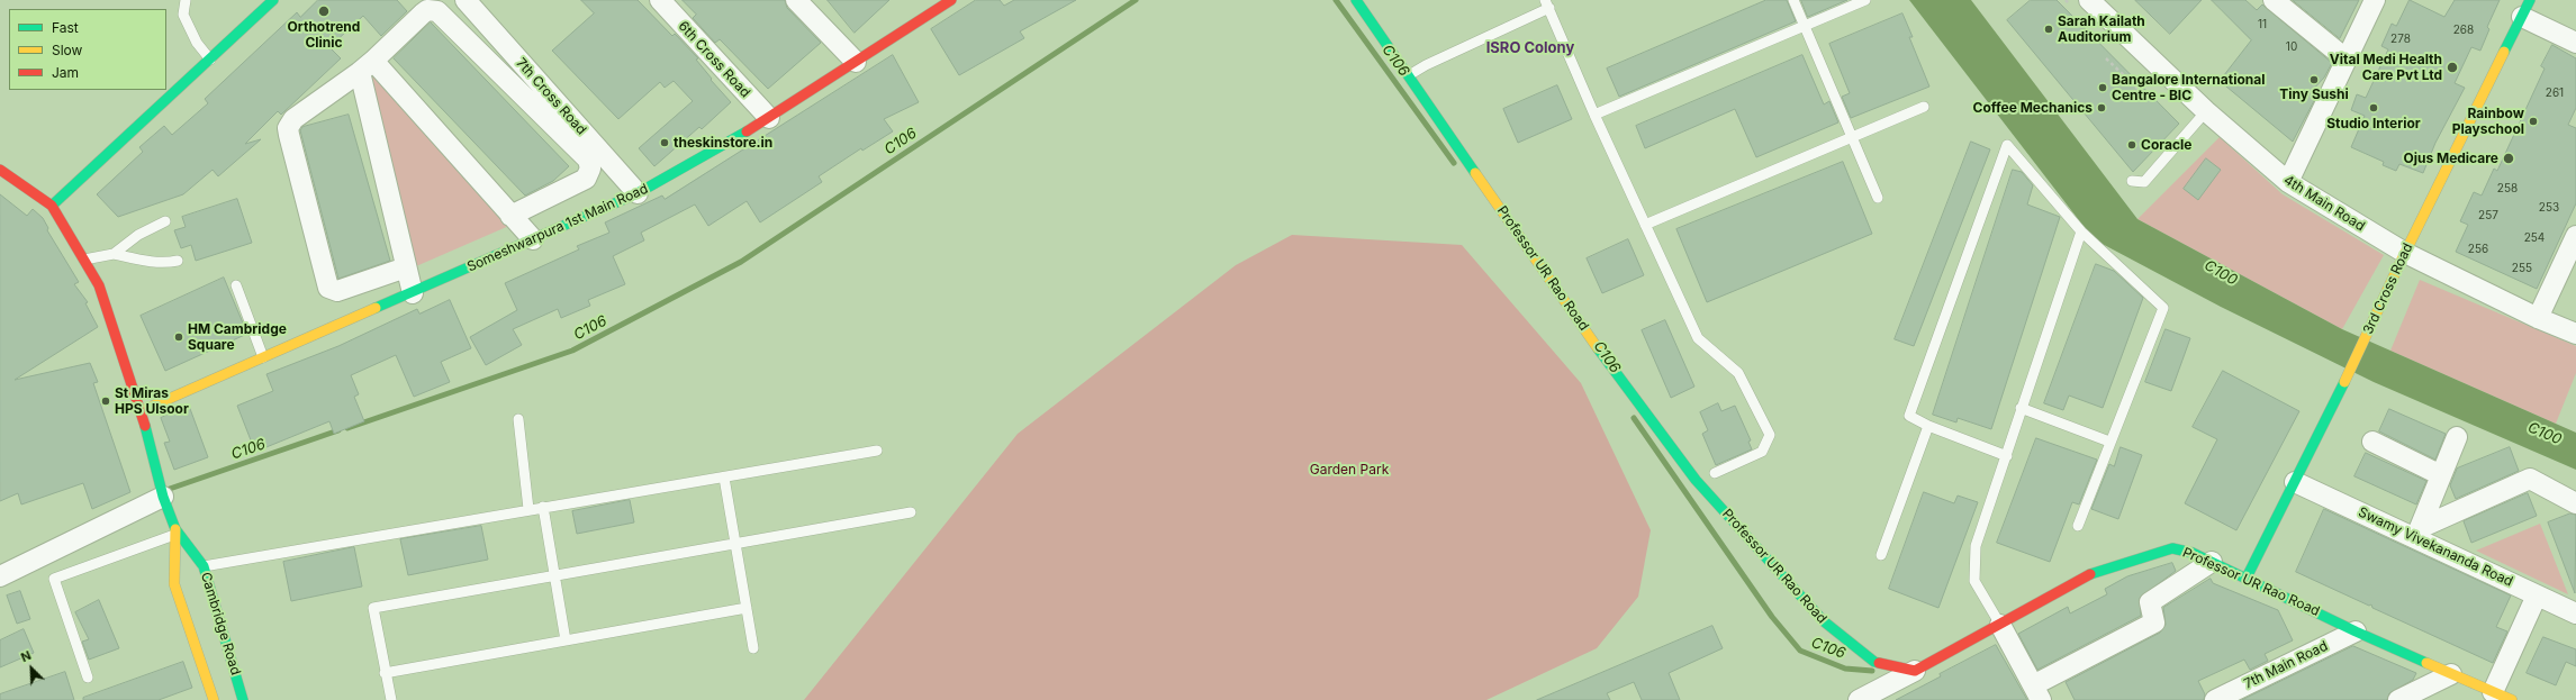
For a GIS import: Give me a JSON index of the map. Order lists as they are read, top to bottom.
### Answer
{
  "streets": {
    "street": [
      "6th Cross Road",
      "7th Cross Road",
      "4th Main Road",
      "Someshwarpura 1st Main Road",
      "Professor UR Rao Road",
      "3rd Cross Road",
      "Swamy Vivekananda Road",
      "Cambridge Road",
      "7th Main Road"
    ]
  },
  "crossings": [
    ["6th Cross Road", "Someshwarpura 1st Main Road"],
    ["7th Cross Road", "Someshwarpura 1st Main Road"],
    ["4th Main Road", "3rd Cross Road"],
    ["Someshwarpura 1st Main Road", "Cambridge Road"],
    ["Professor UR Rao Road", "3rd Cross Road"],
    ["Professor UR Rao Road", "7th Main Road"],
    ["3rd Cross Road", "Swamy Vivekananda Road"]
  ],
  "districts": ["ISRO Colony"],
  "water": ["C106", "C100"],
  "parks": ["Garden Park"],
  "places": [
    "Orthotrend Clinic",
    "Sarah Kailath Auditorium",
    "Vital Medi Health Care Pvt Ltd",
    "Tiny Sushi",
    "Bangalore International Centre - BIC",
    "Coffee Mechanics",
    "Studio Interior",
    "Rainbow Playschool",
    "theskinstore.in",
    "Coracle",
    "Ojus Medicare",
    "HM Cambridge Square",
    "St Miras HPS Ulsoor"
  ],
  "house_numbers": [
    "11",
    "268",
    "278",
    "10",
    "261",
    "258",
    "253",
    "257",
    "254",
    "256",
    "255"
  ],
  "legend": ["Fast", "Slow", "Jam"],
  "north": "top left"
}
